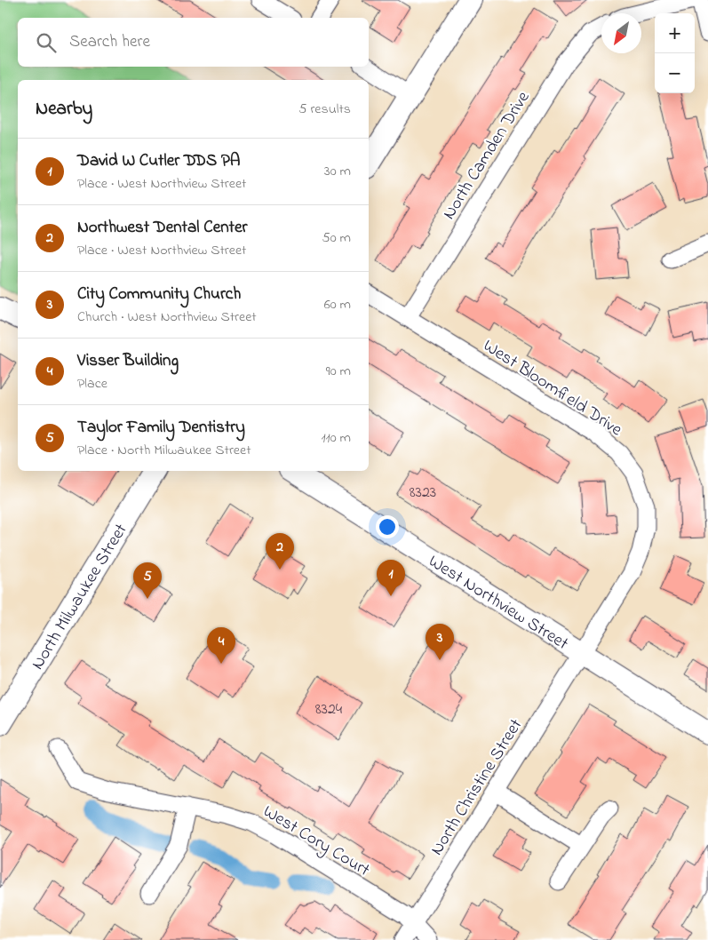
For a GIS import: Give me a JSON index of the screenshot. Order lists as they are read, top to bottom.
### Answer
{
  "streets": {
    "main road": ["North Milwaukee Street"],
    "street": [
      "North Camden Drive",
      "West Bloomfield Drive",
      "West Northview Street",
      "North Christine Street",
      "West Cory Court"
    ]
  },
  "crossings": [
    ["North Camden Drive", "West Bloomfield Drive"],
    ["West Bloomfield Drive", "West Northview Street"],
    ["West Bloomfield Drive", "North Christine Street"],
    ["West Northview Street", "North Christine Street"],
    ["North Christine Street", "West Cory Court"]
  ],
  "house_numbers": ["8323", "8324"],
  "north": "bottom left",
  "page": {
    "map_buttons": ["+", "−"],
    "search": "Search here",
    "heading": ["Nearby", "5 results"],
    "list": [
      {
        "mark": "1",
        "name": "David W Cutler DDS PA",
        "note": "Place · West Northview Street",
        "value": "30 m"
      },
      {
        "mark": "2",
        "name": "Northwest Dental Center",
        "note": "Place · West Northview Street",
        "value": "50 m"
      },
      {
        "mark": "3",
        "name": "City Community Church",
        "note": "Church · West Northview Street",
        "value": "60 m"
      },
      {
        "mark": "4",
        "name": "Visser Building",
        "note": "Place",
        "value": "90 m"
      },
      {
        "mark": "5",
        "name": "Taylor Family Dentistry",
        "note": "Place · North Milwaukee Street",
        "value": "110 m"
      }
    ],
    "pins": [
      "2",
      "1",
      "5",
      "3",
      "4"
    ]
  }
}
